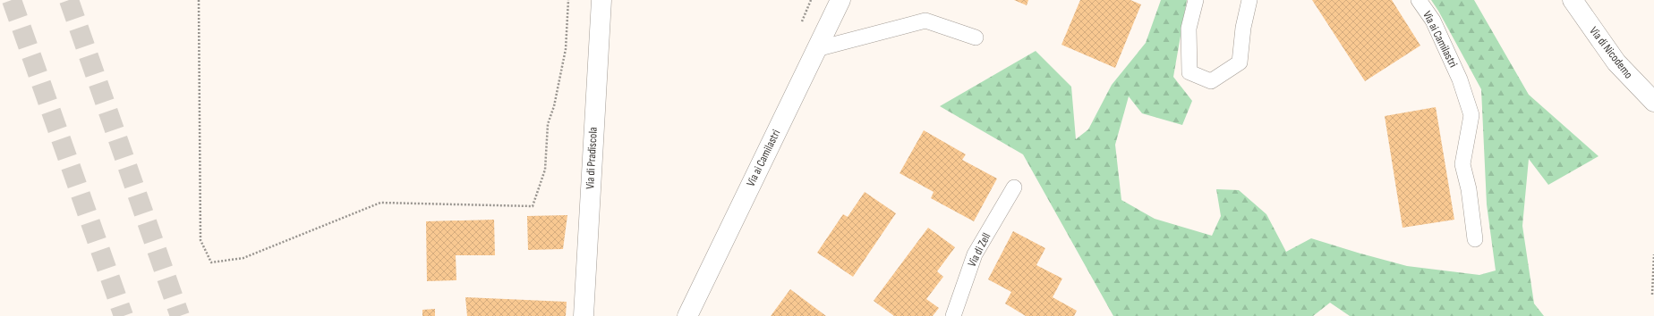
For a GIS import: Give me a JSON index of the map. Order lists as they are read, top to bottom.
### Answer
{
  "streets": {
    "street": ["Via ai Camilastri", "Via di Nicodemo", "Via di Pradiscola"],
    "lane": ["Via di Zell"]
  }
}
